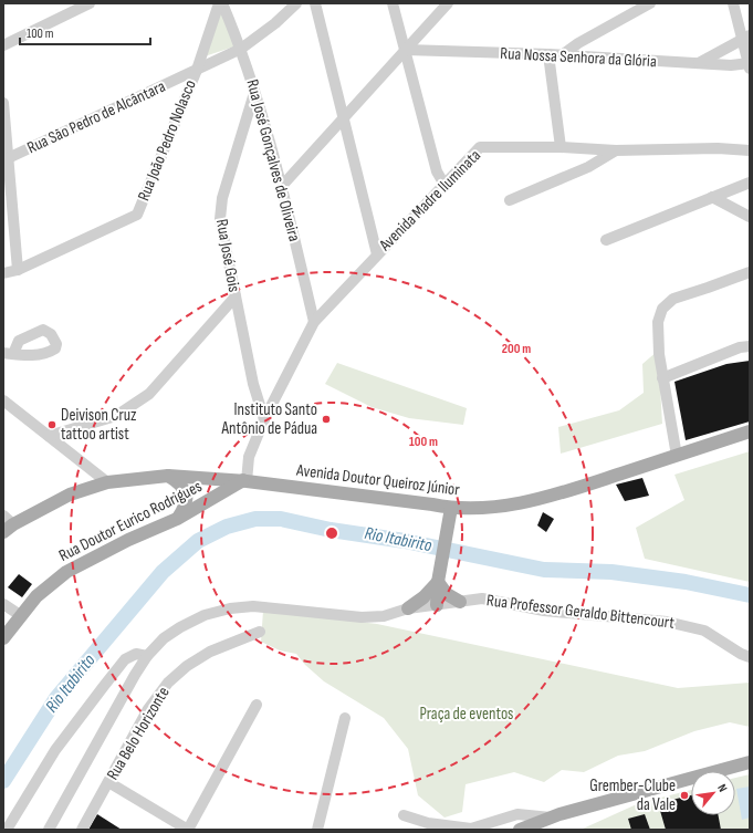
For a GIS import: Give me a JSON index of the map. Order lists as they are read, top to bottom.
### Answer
{
  "streets": {
    "main road": ["Avenida Doutor Queiroz Júnior", "Rua Doutor Eurico Rodrigues"],
    "street": [
      "Rua Nossa Senhora da Glória",
      "Rua São Pedro de Alcântara",
      "Rua João Pedro Nolasco",
      "Rua José Gonçalves de Oliveira",
      "Avenida Madre Iluminata",
      "Rua José Gois",
      "Rua Professor Geraldo Bittencourt",
      "Rua Belo Horizonte"
    ]
  },
  "crossings": [
    ["Rua São Pedro de Alcântara", "Rua João Pedro Nolasco"],
    ["Rua São Pedro de Alcântara", "Rua José Gonçalves de Oliveira"],
    ["Rua João Pedro Nolasco", "Rua José Gonçalves de Oliveira"],
    ["Rua José Gonçalves de Oliveira", "Avenida Madre Iluminata"],
    ["Rua José Gonçalves de Oliveira", "Rua José Gois"],
    ["Avenida Madre Iluminata", "Rua José Gois"],
    ["Avenida Madre Iluminata", "Avenida Doutor Queiroz Júnior"],
    ["Avenida Madre Iluminata", "Rua Doutor Eurico Rodrigues"],
    ["Avenida Doutor Queiroz Júnior", "Rua Doutor Eurico Rodrigues"]
  ],
  "water": ["Rio Itabirito"],
  "parks": ["Praça de eventos"],
  "places": ["Instituto Santo Antônio de Pádua", "Deivison Cruz tattoo artist", "Grember-Clube da Vale"],
  "scale_bar": "100 m",
  "north": "top right",
  "rings": ["200 m", "100 m"]
}
